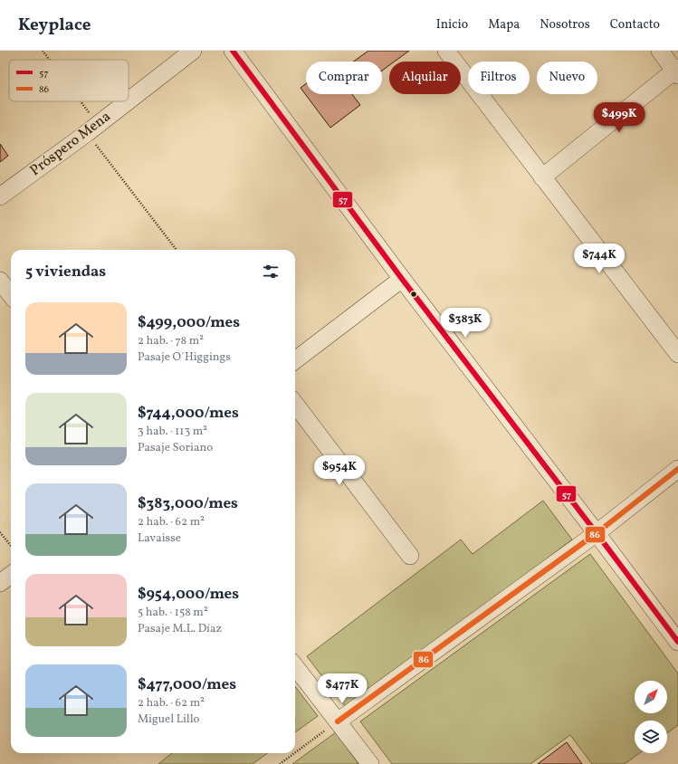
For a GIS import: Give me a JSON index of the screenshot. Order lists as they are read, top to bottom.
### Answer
{
  "streets": {
    "street": ["Próspero Mena"]
  },
  "lines": ["transit line 57", "transit line 86"],
  "legend": ["57", "86"],
  "north": "top right",
  "page": {
    "header": "Keyplace",
    "nav": [
      "Inicio",
      "Mapa",
      "Nosotros",
      "Contacto"
    ],
    "chip": [
      "Comprar",
      "Alquilar",
      "Filtros",
      "Nuevo"
    ],
    "price": [
      "$499K",
      "$744K",
      "$383K",
      "$954K",
      "$477K"
    ],
    "heading": "5 viviendas",
    "list": [
      {
        "name": "$499,000/mes",
        "note": "2 hab. · 78 m² · Pasaje O´Higgings"
      },
      {
        "name": "$744,000/mes",
        "note": "3 hab. · 113 m² · Pasaje Soriano"
      },
      {
        "name": "$383,000/mes",
        "note": "2 hab. · 62 m² · Lavaisse"
      },
      {
        "name": "$954,000/mes",
        "note": "5 hab. · 158 m² · Pasaje M.L. Díaz"
      },
      {
        "name": "$477,000/mes",
        "note": "2 hab. · 62 m² · Miguel Lillo"
      }
    ]
  }
}
